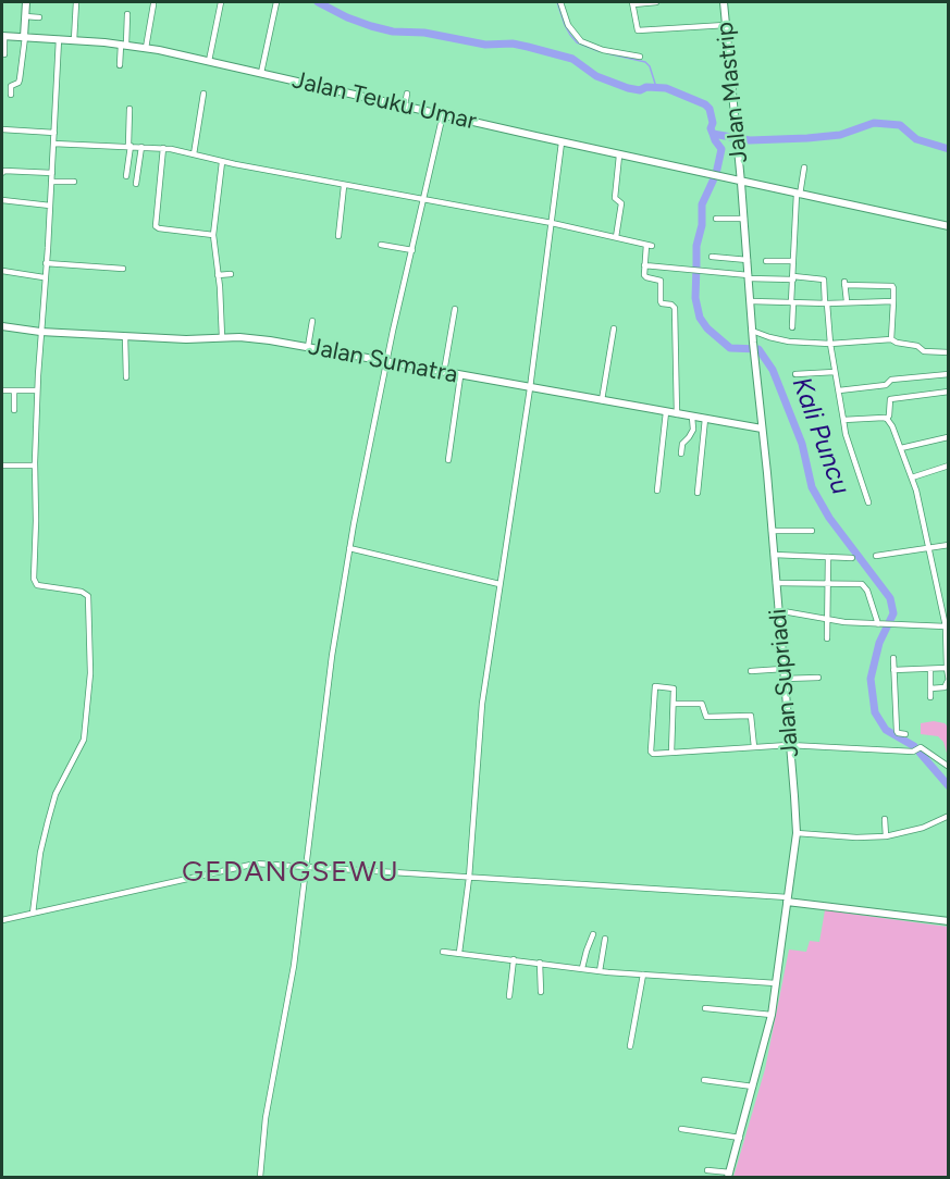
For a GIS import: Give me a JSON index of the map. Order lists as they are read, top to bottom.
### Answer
{
  "streets": {
    "main road": [
      "Jalan Mastrip",
      "Jalan Teuku Umar",
      "Jalan Sumatra",
      "Jalan Supriadi"
    ]
  },
  "crossings": [
    ["Jalan Mastrip", "Jalan Teuku Umar"],
    ["Jalan Mastrip", "Jalan Supriadi"],
    ["Jalan Teuku Umar", "Jalan Supriadi"],
    ["Jalan Sumatra", "Jalan Supriadi"]
  ],
  "districts": ["GEDANGSEWU"],
  "water": ["Kali Puncu"]
}
